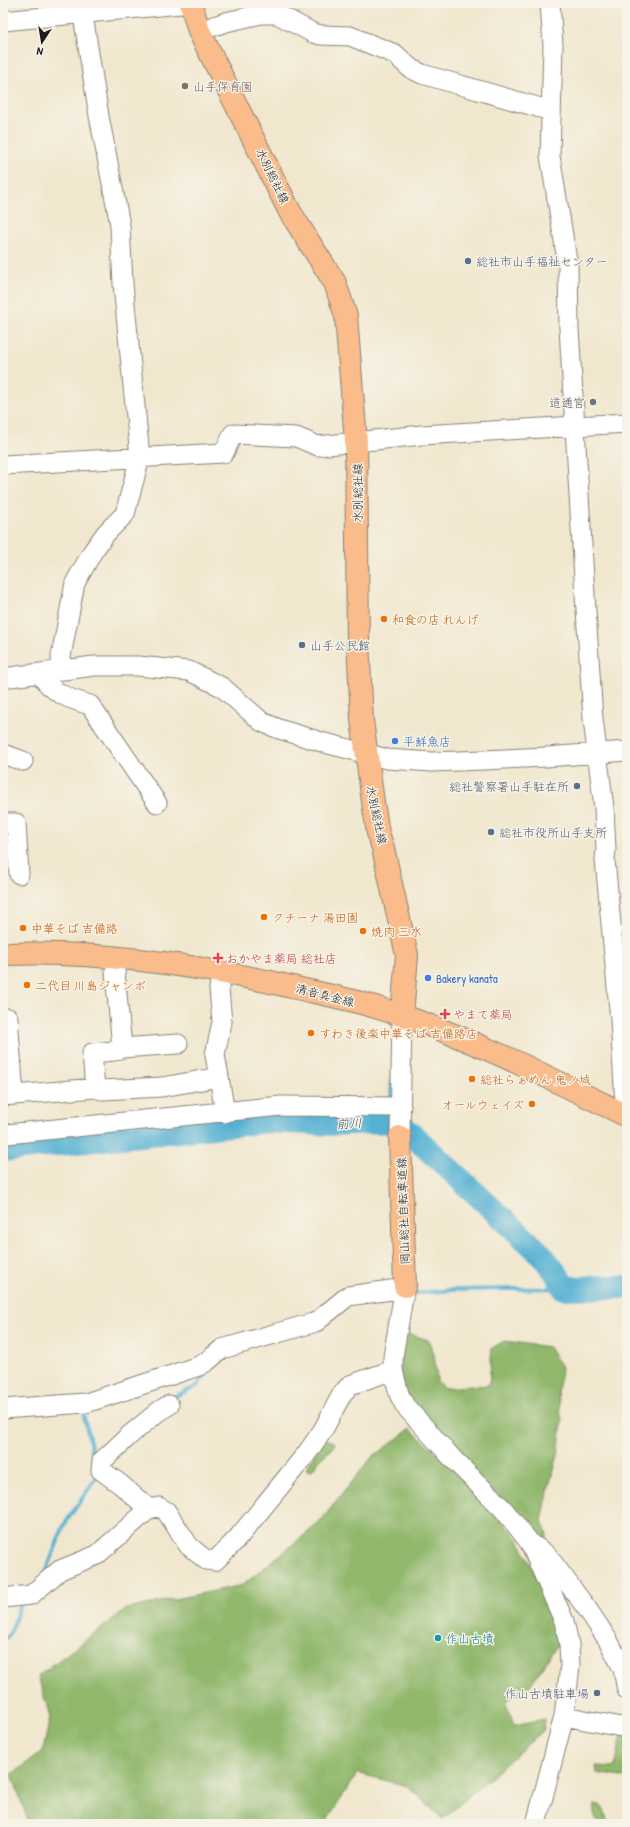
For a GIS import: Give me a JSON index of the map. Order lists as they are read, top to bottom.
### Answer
{
  "streets": {
    "main road": ["水別総社線", "清音真金線", "岡山総社自転車道線"]
  },
  "crossings": [
    ["水別総社線", "清音真金線"]
  ],
  "water": ["前川"],
  "places": {
    "other": [
      "山手保育園",
      "総社市山手福祉センター",
      "道通宮",
      "和食の店 れんげ",
      "山手公民館",
      "平鮮魚店",
      "総社警察署山手駐在所",
      "総社市役所山手支所",
      "クチーナ 湯田園",
      "中華そば 吉備路",
      "焼肉 三水",
      "Bakery kanata",
      "二代目 川島ジャンボ",
      "すわき後楽中華そば 吉備路店",
      "総社らぁめん 鬼ノ城",
      "オールウェイズ",
      "作山古墳",
      "作山古墳駐車場"
    ],
    "health": ["おかやま薬局 総社店", "やまて薬局"]
  },
  "north": "bottom"
}
